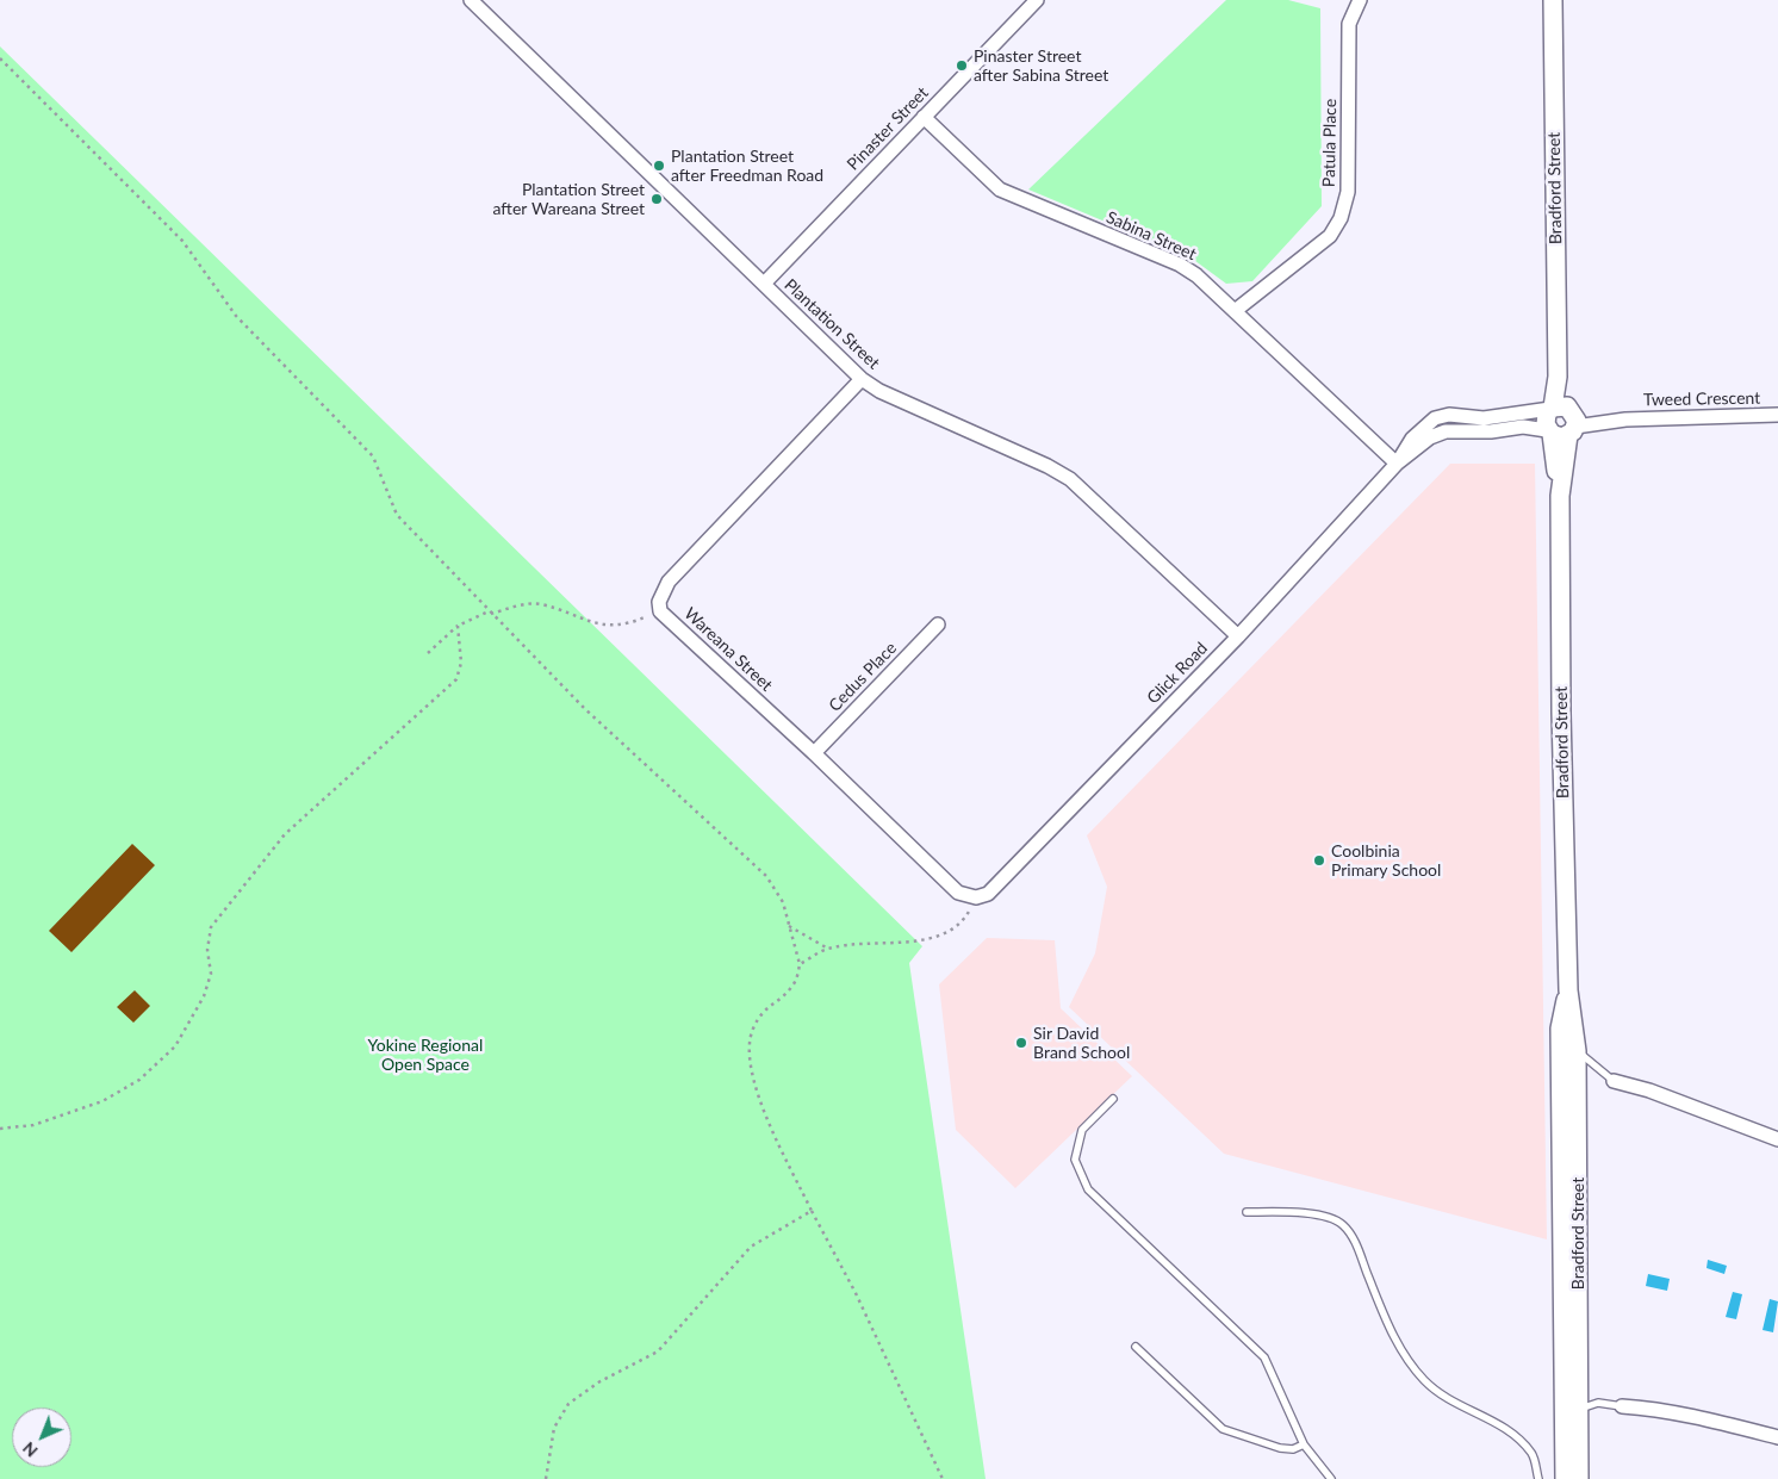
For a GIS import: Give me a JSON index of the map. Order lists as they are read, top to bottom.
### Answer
{
  "streets": {
    "street": [
      "Pinaster Street",
      "Patula Place",
      "Bradford Street",
      "Sabina Street",
      "Plantation Street",
      "Tweed Crescent",
      "Wareana Street",
      "Glick Road",
      "Cedus Place"
    ]
  },
  "crossings": [
    ["Pinaster Street", "Sabina Street"],
    ["Pinaster Street", "Plantation Street"],
    ["Patula Place", "Sabina Street"],
    ["Bradford Street", "Tweed Crescent"],
    ["Bradford Street", "Glick Road"],
    ["Sabina Street", "Glick Road"],
    ["Plantation Street", "Wareana Street"],
    ["Plantation Street", "Glick Road"],
    ["Tweed Crescent", "Glick Road"],
    ["Wareana Street", "Glick Road"],
    ["Wareana Street", "Cedus Place"]
  ],
  "parks": ["Yokine Regional Open Space"],
  "places": [
    "Pinaster Street after Sabina Street",
    "Plantation Street after Freedman Road",
    "Plantation Street after Wareana Street",
    "Coolbinia Primary School",
    "Sir David Brand School"
  ],
  "north": "bottom left"
}
